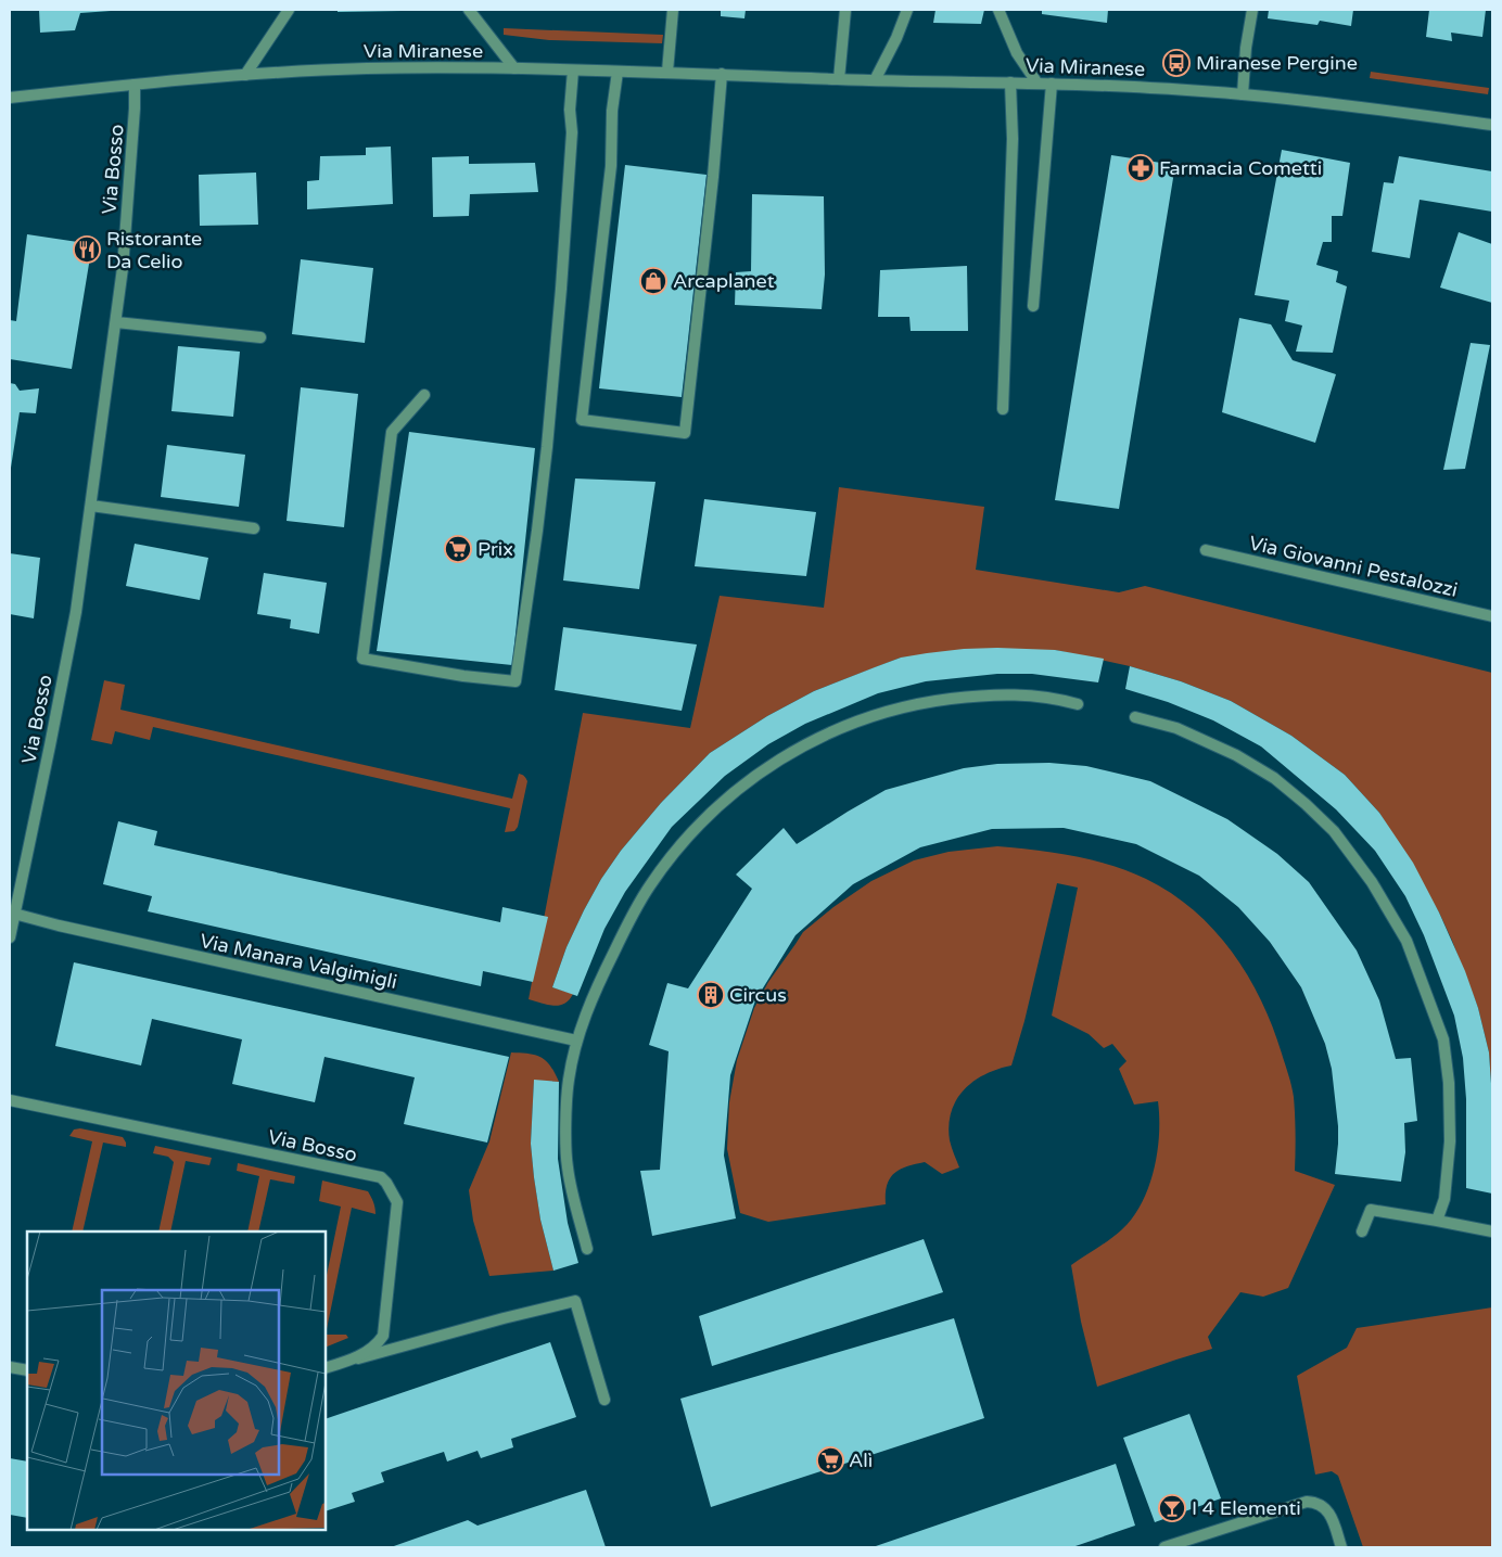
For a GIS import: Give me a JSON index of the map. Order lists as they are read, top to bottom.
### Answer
{
  "streets": {
    "street": [
      "Via Miranese",
      "Via Bosso",
      "Via Giovanni Pestalozzi",
      "Via Manara Valgimigli"
    ]
  },
  "crossings": [
    ["Via Miranese", "Via Bosso"],
    ["Via Bosso", "Via Manara Valgimigli"]
  ],
  "places": {
    "bus stop": ["Miranese Pergine"],
    "pharmacy": ["Farmacia Cometti"],
    "restaurant": ["Ristorante Da Celio"],
    "shop": ["Arcaplanet"],
    "supermarket": ["Prix", "Alì"],
    "building": ["Circus"],
    "bar": ["I 4 Elementi"]
  }
}
